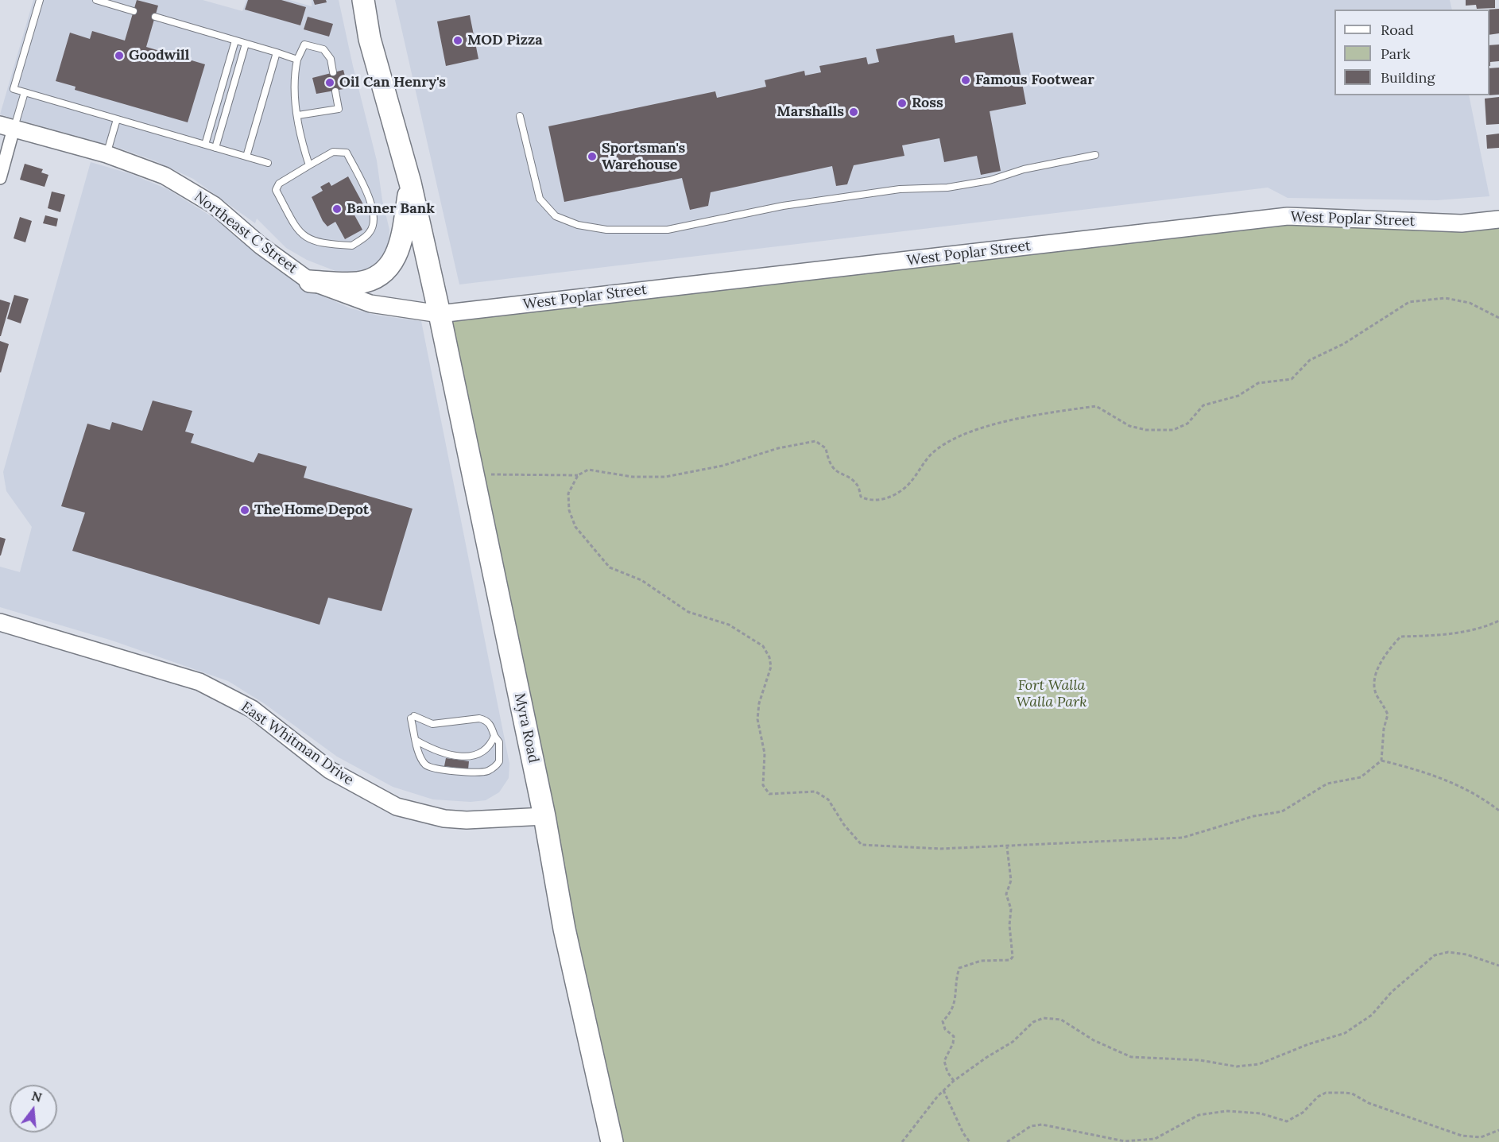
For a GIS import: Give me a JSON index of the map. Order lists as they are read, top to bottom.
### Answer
{
  "streets": {
    "highway": ["Myra Road"],
    "main road": ["West Poplar Street", "Northeast C Street", "East Whitman Drive"]
  },
  "crossings": [
    ["West Poplar Street", "Northeast C Street"],
    ["West Poplar Street", "Myra Road"],
    ["Northeast C Street", "Myra Road"],
    ["Myra Road", "East Whitman Drive"]
  ],
  "parks": ["Fort Walla Walla Park"],
  "places": [
    "MOD Pizza",
    "Goodwill",
    "Famous Footwear",
    "Oil Can Henry's",
    "Ross",
    "Marshalls",
    "Sportsman's Warehouse",
    "Banner Bank",
    "The Home Depot"
  ],
  "legend": ["Road", "Park", "Building"],
  "north": "top"
}
